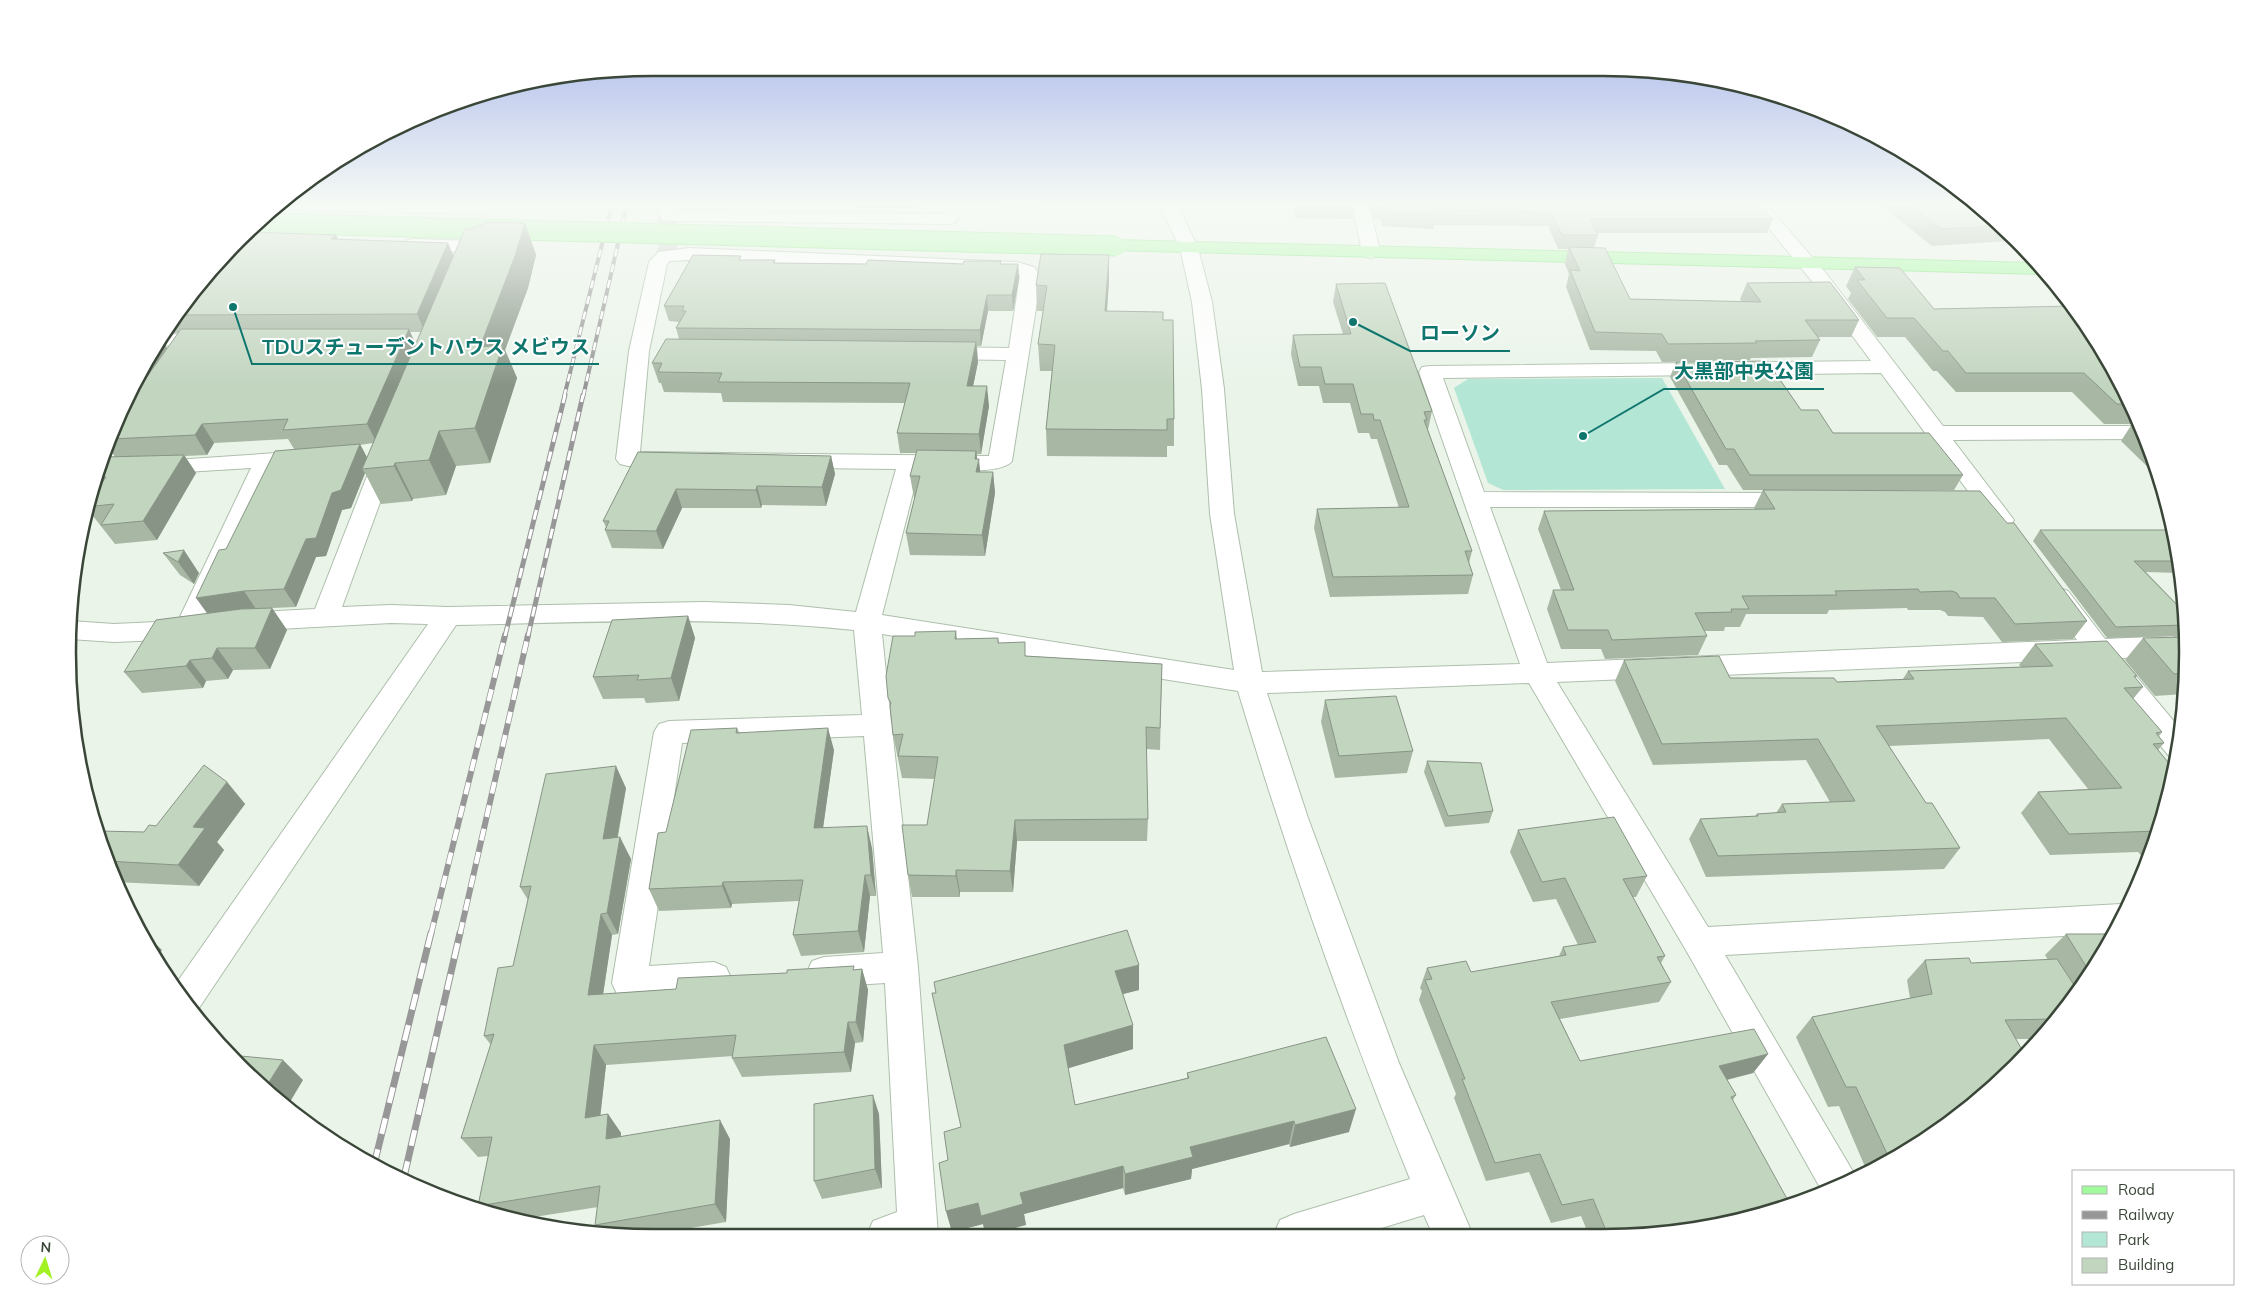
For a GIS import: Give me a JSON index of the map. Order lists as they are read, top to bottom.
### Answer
{
  "places": ["TDUスチューデントハウス メビウス", "ローソン", "大黒部中央公園"],
  "legend": [
    "Road",
    "Railway",
    "Park",
    "Building"
  ],
  "north": "top"
}
